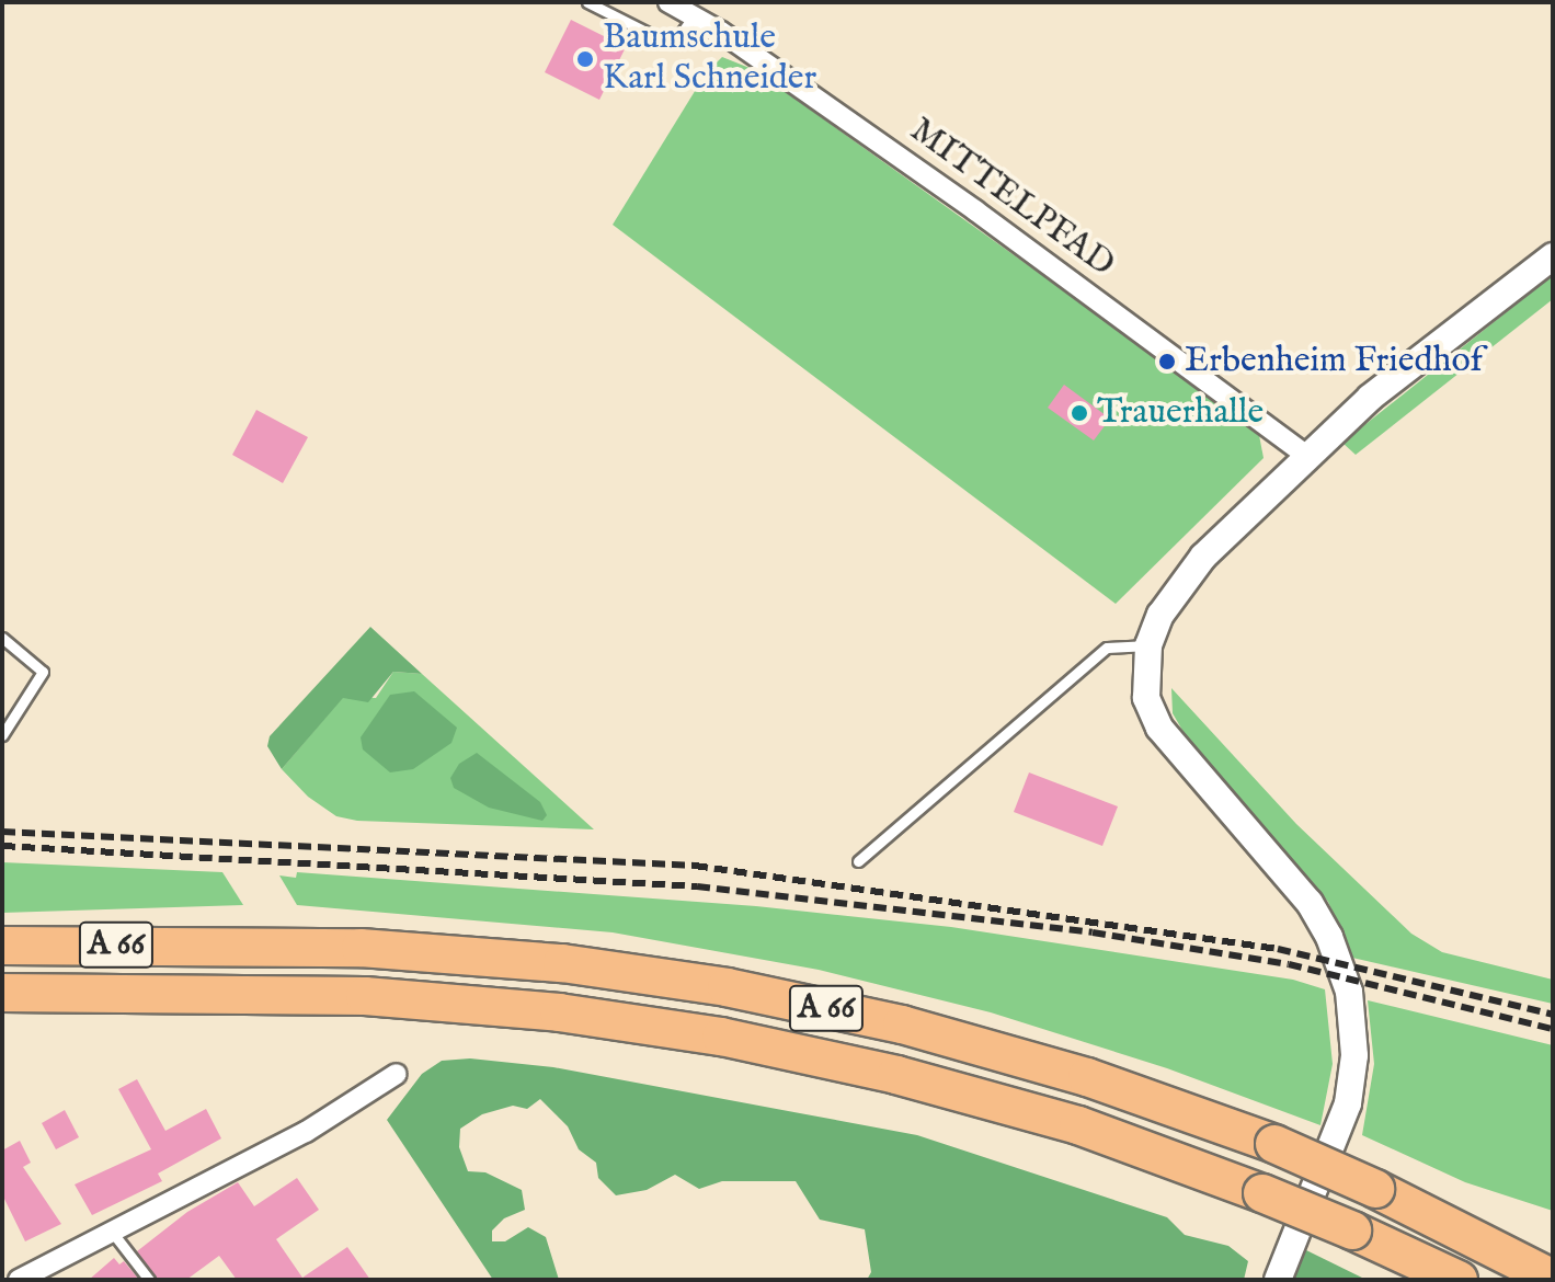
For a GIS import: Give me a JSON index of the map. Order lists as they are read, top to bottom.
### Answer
{
  "streets": {
    "highway": ["A 66"],
    "street": ["MITTELPFAD"]
  },
  "places": ["Baumschule Karl Schneider", "Erbenheim Friedhof", "Trauerhalle"]
}
